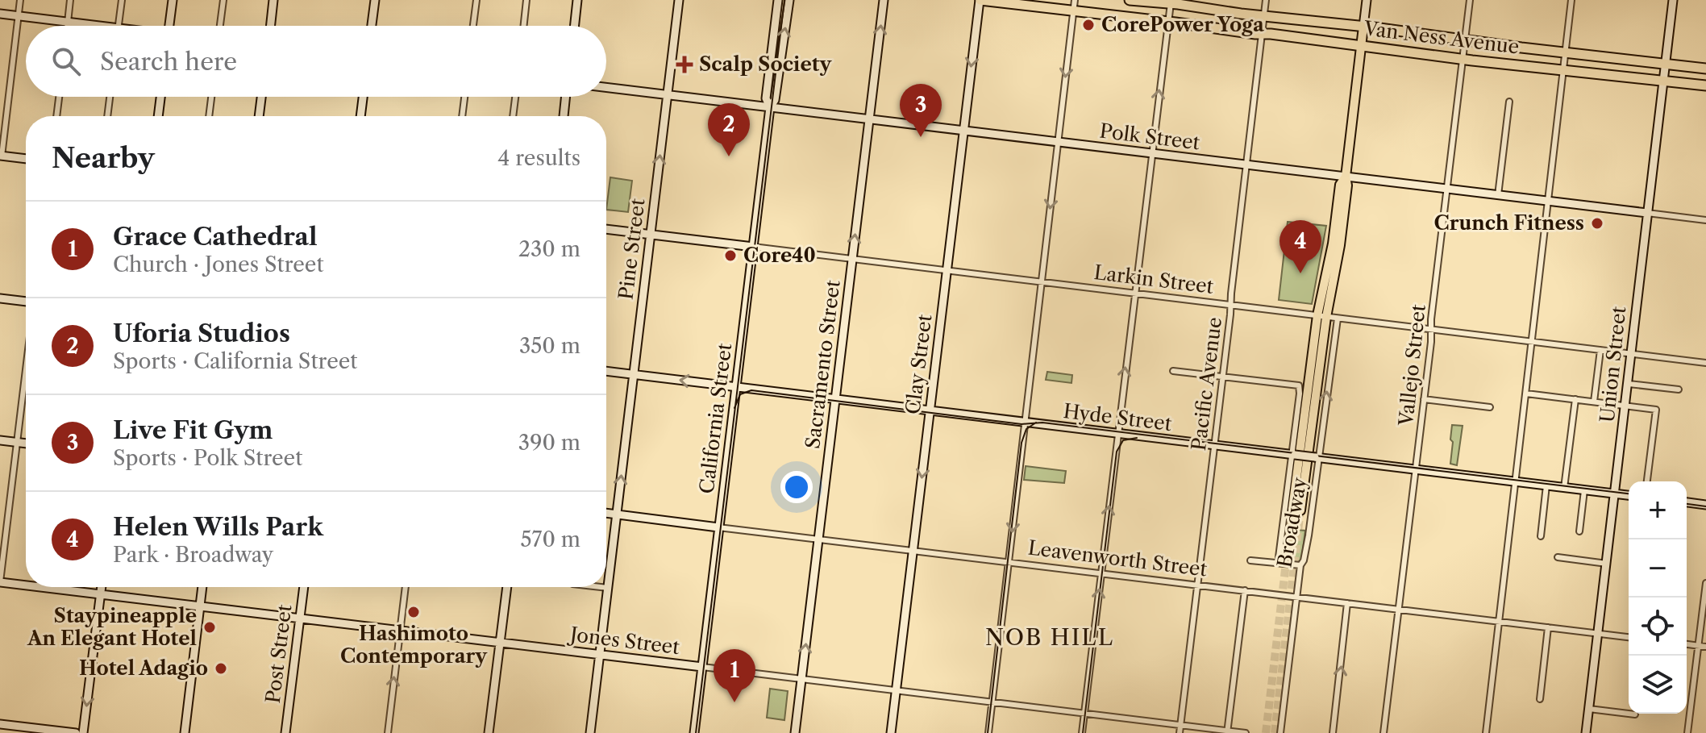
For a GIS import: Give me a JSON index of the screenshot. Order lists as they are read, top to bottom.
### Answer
{
  "streets": {
    "highway": ["Van Ness Avenue"],
    "main road": ["Broadway"],
    "street": [
      "Polk Street",
      "Pine Street",
      "Larkin Street",
      "Sacramento Street",
      "Clay Street",
      "Union Street",
      "Vallejo Street",
      "Pacific Avenue",
      "Hyde Street",
      "California Street",
      "Leavenworth Street",
      "Jones Street",
      "Post Street"
    ]
  },
  "crossings": [
    ["Van Ness Avenue", "Clay Street"],
    ["Van Ness Avenue", "Union Street"],
    ["Van Ness Avenue", "Vallejo Street"],
    ["Van Ness Avenue", "Pacific Avenue"],
    ["Van Ness Avenue", "Broadway"],
    ["Polk Street", "Pine Street"],
    ["Polk Street", "Sacramento Street"],
    ["Polk Street", "Clay Street"],
    ["Polk Street", "Union Street"],
    ["Polk Street", "Vallejo Street"],
    ["Polk Street", "Pacific Avenue"],
    ["Polk Street", "California Street"],
    ["Polk Street", "Broadway"],
    ["Pine Street", "Larkin Street"],
    ["Pine Street", "Hyde Street"],
    ["Pine Street", "Leavenworth Street"],
    ["Pine Street", "Jones Street"],
    ["Larkin Street", "Sacramento Street"],
    ["Larkin Street", "Clay Street"],
    ["Larkin Street", "Union Street"],
    ["Larkin Street", "Vallejo Street"],
    ["Larkin Street", "Pacific Avenue"],
    ["Larkin Street", "California Street"],
    ["Larkin Street", "Broadway"],
    ["Sacramento Street", "Hyde Street"],
    ["Sacramento Street", "Leavenworth Street"],
    ["Sacramento Street", "Jones Street"],
    ["Clay Street", "Hyde Street"],
    ["Clay Street", "Leavenworth Street"],
    ["Clay Street", "Jones Street"],
    ["Union Street", "Hyde Street"],
    ["Union Street", "Leavenworth Street"],
    ["Vallejo Street", "Hyde Street"],
    ["Vallejo Street", "Leavenworth Street"],
    ["Pacific Avenue", "Hyde Street"],
    ["Pacific Avenue", "Broadway"],
    ["Pacific Avenue", "Leavenworth Street"],
    ["Pacific Avenue", "Jones Street"],
    ["Hyde Street", "California Street"],
    ["Hyde Street", "Broadway"],
    ["California Street", "Leavenworth Street"],
    ["California Street", "Jones Street"],
    ["Broadway", "Leavenworth Street"],
    ["Jones Street", "Post Street"]
  ],
  "one_way": ["Pine Street", "Sacramento Street", "Clay Street"],
  "districts": ["NOB HILL"],
  "places": {
    "other": [
      "CorePower Yoga",
      "Crunch Fitness",
      "Core40",
      "Hashimoto Contemporary",
      "Staypineapple An Elegant Hotel",
      "Hotel Adagio"
    ],
    "health": ["Scalp Society"]
  },
  "page": {
    "search": "Search here",
    "pins": [
      "3",
      "2",
      "4",
      "1"
    ],
    "heading": ["Nearby", "4 results"],
    "list": [
      {
        "mark": "1",
        "name": "Grace Cathedral",
        "note": "Church · Jones Street",
        "value": "230 m"
      },
      {
        "mark": "2",
        "name": "Uforia Studios",
        "note": "Sports · California Street",
        "value": "350 m"
      },
      {
        "mark": "3",
        "name": "Live Fit Gym",
        "note": "Sports · Polk Street",
        "value": "390 m"
      },
      {
        "mark": "4",
        "name": "Helen Wills Park",
        "note": "Park · Broadway",
        "value": "570 m"
      }
    ],
    "map_buttons": ["+", "−"]
  }
}
